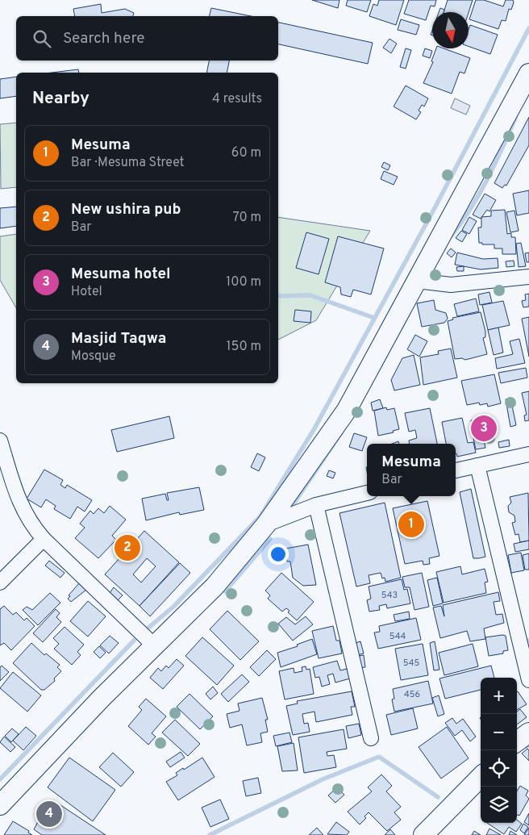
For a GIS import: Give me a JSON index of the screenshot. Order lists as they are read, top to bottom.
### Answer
{
  "house_numbers": [
    "543",
    "544",
    "545",
    "456"
  ],
  "north": "bottom",
  "page": {
    "search": "Search here",
    "heading": ["Nearby", "4 results"],
    "list": [
      {
        "mark": "1",
        "name": "Mesuma",
        "note": "Bar · Mesuma Street",
        "value": "60 m"
      },
      {
        "mark": "2",
        "name": "New ushira pub",
        "note": "Bar",
        "value": "70 m"
      },
      {
        "mark": "3",
        "name": "Mesuma hotel",
        "note": "Hotel",
        "value": "100 m"
      },
      {
        "mark": "4",
        "name": "Masjid Taqwa",
        "note": "Mosque",
        "value": "150 m"
      }
    ],
    "pins": [
      "3",
      "1",
      "2",
      "4"
    ],
    "popup": ["Mesuma", "Bar"],
    "map_buttons": ["+", "−"]
  }
}
